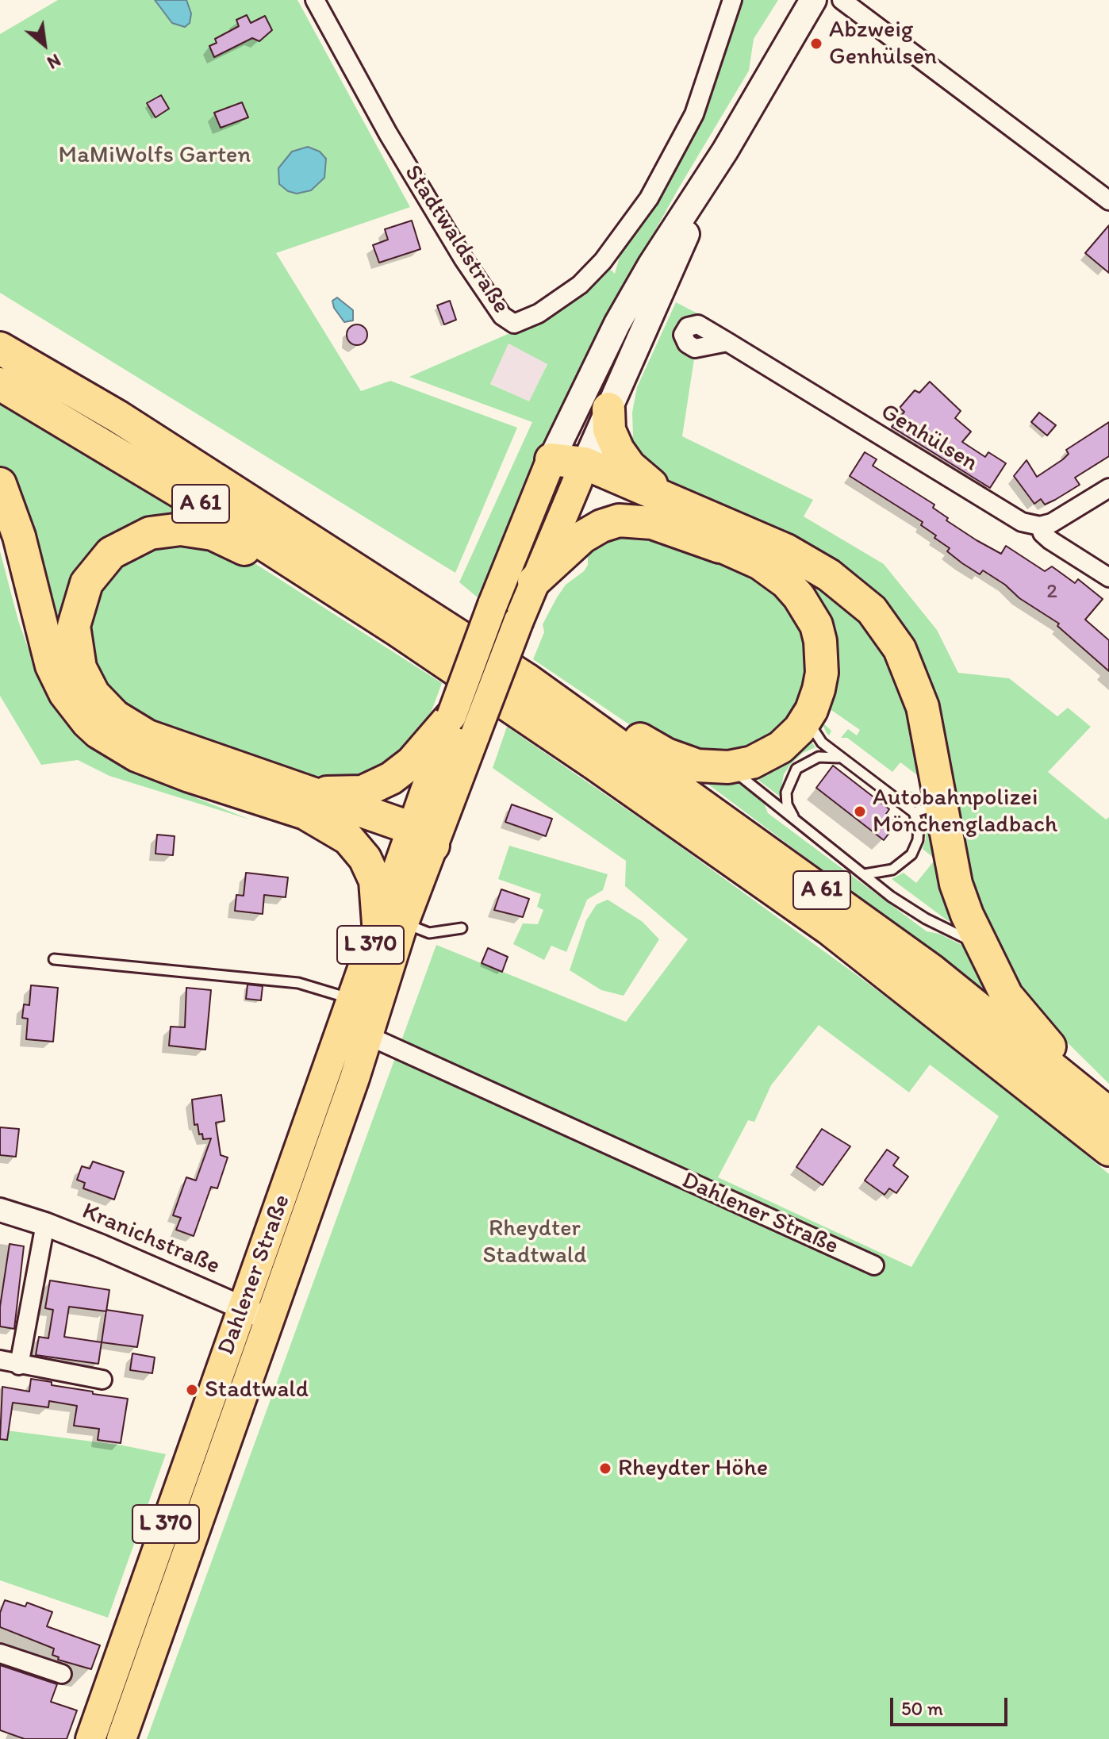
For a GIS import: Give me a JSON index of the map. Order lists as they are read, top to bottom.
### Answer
{
  "streets": {
    "highway": ["A 61"],
    "main road": ["L 370", "Dahlener Straße"],
    "street": ["Stadtwaldstraße", "Genhülsen", "Kranichstraße"]
  },
  "crossings": [
    ["L 370", "Dahlener Straße"],
    ["Dahlener Straße", "Kranichstraße"]
  ],
  "parks": ["MaMiWolfs Garten", "Rheydter Stadtwald"],
  "places": [
    "Abzweig Genhülsen",
    "Autobahnpolizei Mönchengladbach",
    "Stadtwald",
    "Rheydter Höhe"
  ],
  "house_numbers": ["2"],
  "scale_bar": "50 m",
  "north": "bottom right"
}
